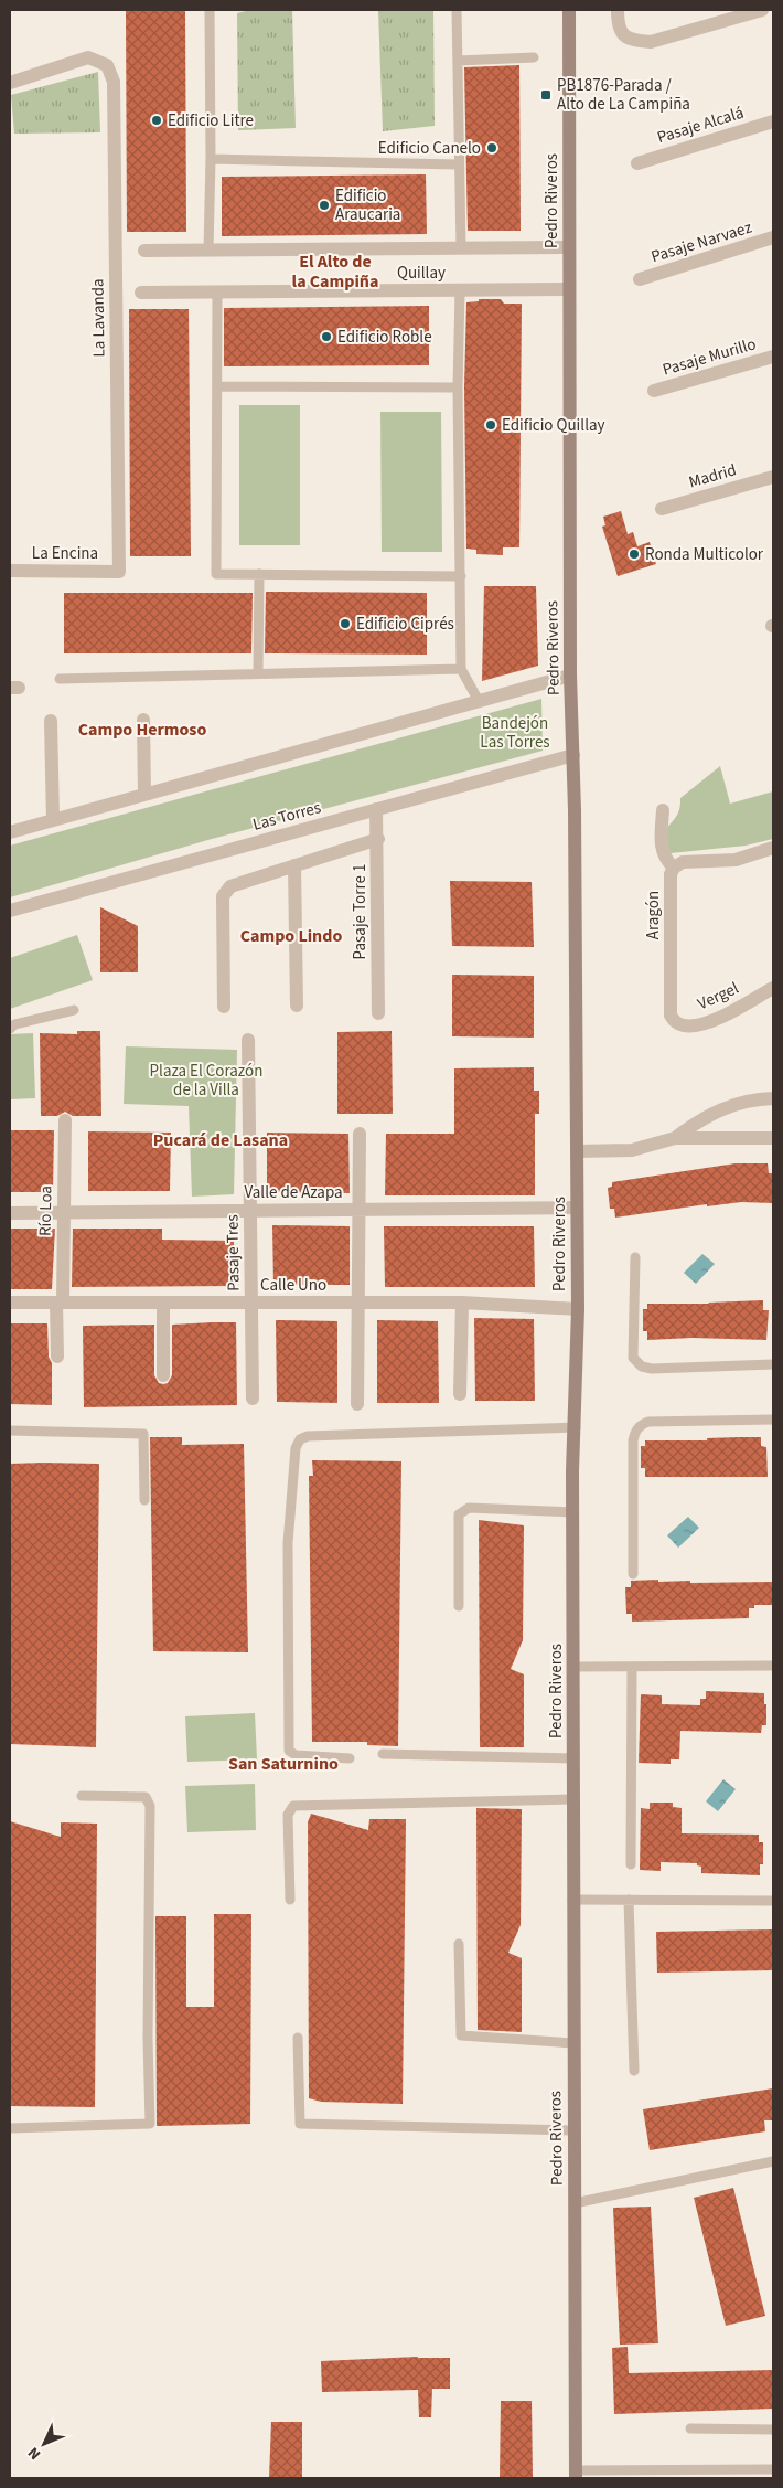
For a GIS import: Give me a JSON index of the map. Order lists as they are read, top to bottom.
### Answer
{
  "streets": {
    "street": [
      "Pasaje Alcalá",
      "Pedro Riveros",
      "Pasaje Narvaez",
      "Quillay",
      "La Lavanda",
      "Pasaje Murillo",
      "Madrid",
      "La Encina",
      "Las Torres",
      "Pasaje Torre 1",
      "Aragón",
      "Vergel",
      "Valle de Azapa",
      "Río Loa",
      "Pasaje Tres",
      "Calle Uno"
    ]
  },
  "crossings": [
    ["Pedro Riveros", "Quillay"],
    ["Pedro Riveros", "Las Torres"],
    ["Pedro Riveros", "Valle de Azapa"],
    ["Pedro Riveros", "Calle Uno"],
    ["La Lavanda", "La Encina"],
    ["Las Torres", "Pasaje Torre 1"],
    ["Aragón", "Vergel"],
    ["Valle de Azapa", "Río Loa"],
    ["Valle de Azapa", "Pasaje Tres"],
    ["Río Loa", "Calle Uno"],
    ["Pasaje Tres", "Calle Uno"]
  ],
  "districts": [
    "El Alto de la Campiña",
    "Campo Hermoso",
    "Campo Lindo",
    "Pucará de Lasana",
    "San Saturnino"
  ],
  "parks": ["Bandejón Las Torres", "Plaza El Corazón de la Villa"],
  "places": {
    "transit": ["PB1876-Parada / Alto de La Campiña"],
    "other": [
      "Edificio Litre",
      "Edificio Canelo",
      "Edificio Araucaria",
      "Edificio Roble",
      "Edificio Quillay",
      "Ronda Multicolor",
      "Edificio Ciprés"
    ]
  },
  "north": "bottom left"
}
